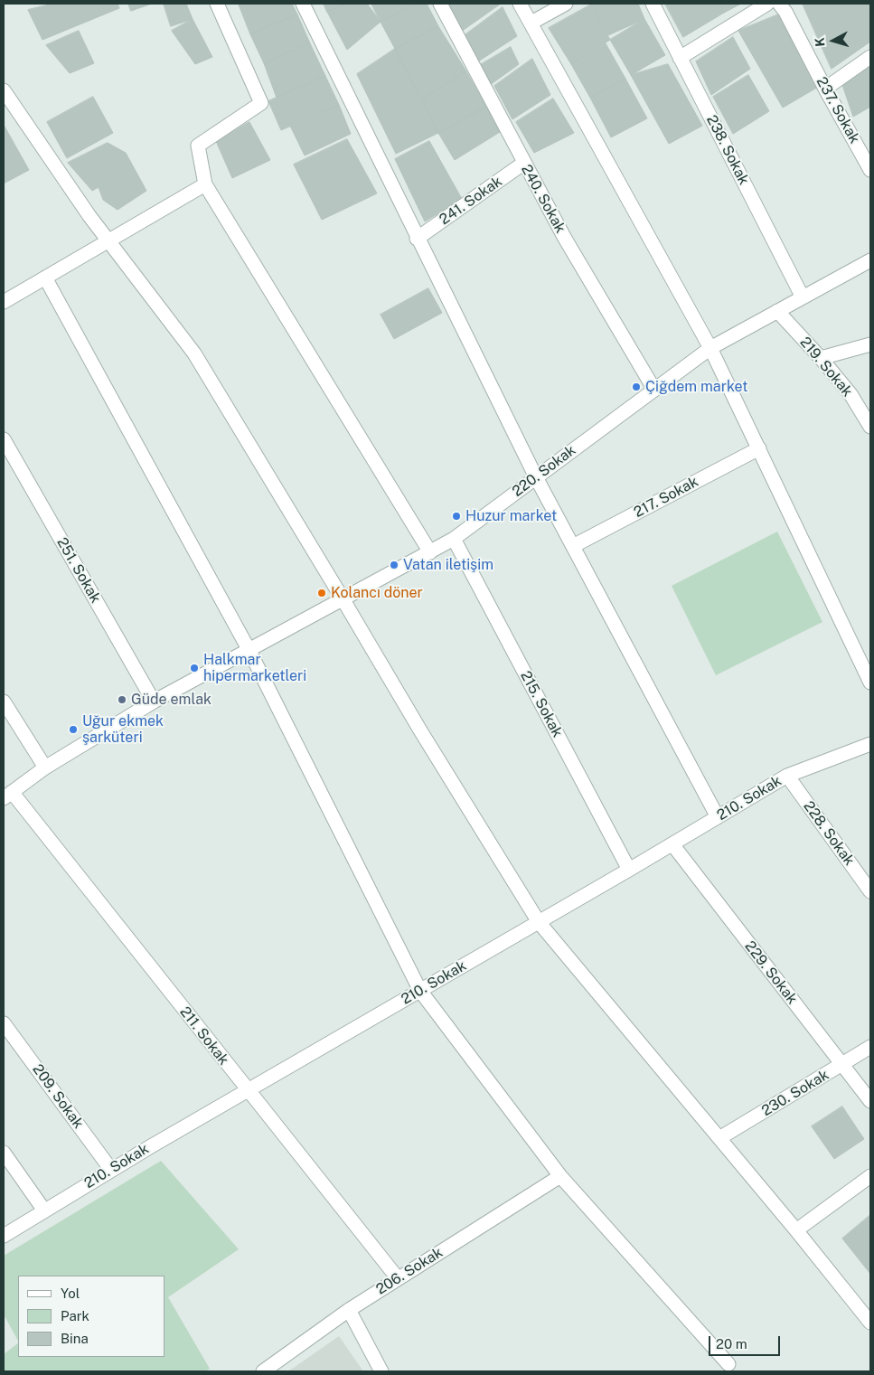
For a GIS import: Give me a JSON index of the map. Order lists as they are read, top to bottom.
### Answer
{
  "streets": {
    "street": [
      "237. Sokak",
      "238. Sokak",
      "240. Sokak",
      "241. Sokak",
      "219. Sokak",
      "220. Sokak",
      "217. Sokak",
      "251. Sokak",
      "215. Sokak",
      "210. Sokak",
      "228. Sokak",
      "229. Sokak",
      "211. Sokak",
      "230. Sokak",
      "209. Sokak",
      "206. Sokak"
    ]
  },
  "crossings": [
    ["238. Sokak", "220. Sokak"],
    ["240. Sokak", "241. Sokak"],
    ["240. Sokak", "220. Sokak"],
    ["219. Sokak", "220. Sokak"],
    ["220. Sokak", "251. Sokak"],
    ["220. Sokak", "215. Sokak"],
    ["220. Sokak", "211. Sokak"],
    ["215. Sokak", "210. Sokak"],
    ["210. Sokak", "228. Sokak"],
    ["210. Sokak", "229. Sokak"],
    ["210. Sokak", "211. Sokak"],
    ["210. Sokak", "209. Sokak"],
    ["229. Sokak", "230. Sokak"],
    ["211. Sokak", "206. Sokak"]
  ],
  "places": [
    "Çiğdem market",
    "Huzur market",
    "Vatan iletişim",
    "Kolancı döner",
    "Halkmar hipermarketleri",
    "Güde emlak",
    "Uğur ekmek şarküteri"
  ],
  "legend": ["Yol", "Park", "Bina"],
  "scale_bar": "20 m",
  "north": "left"
}
